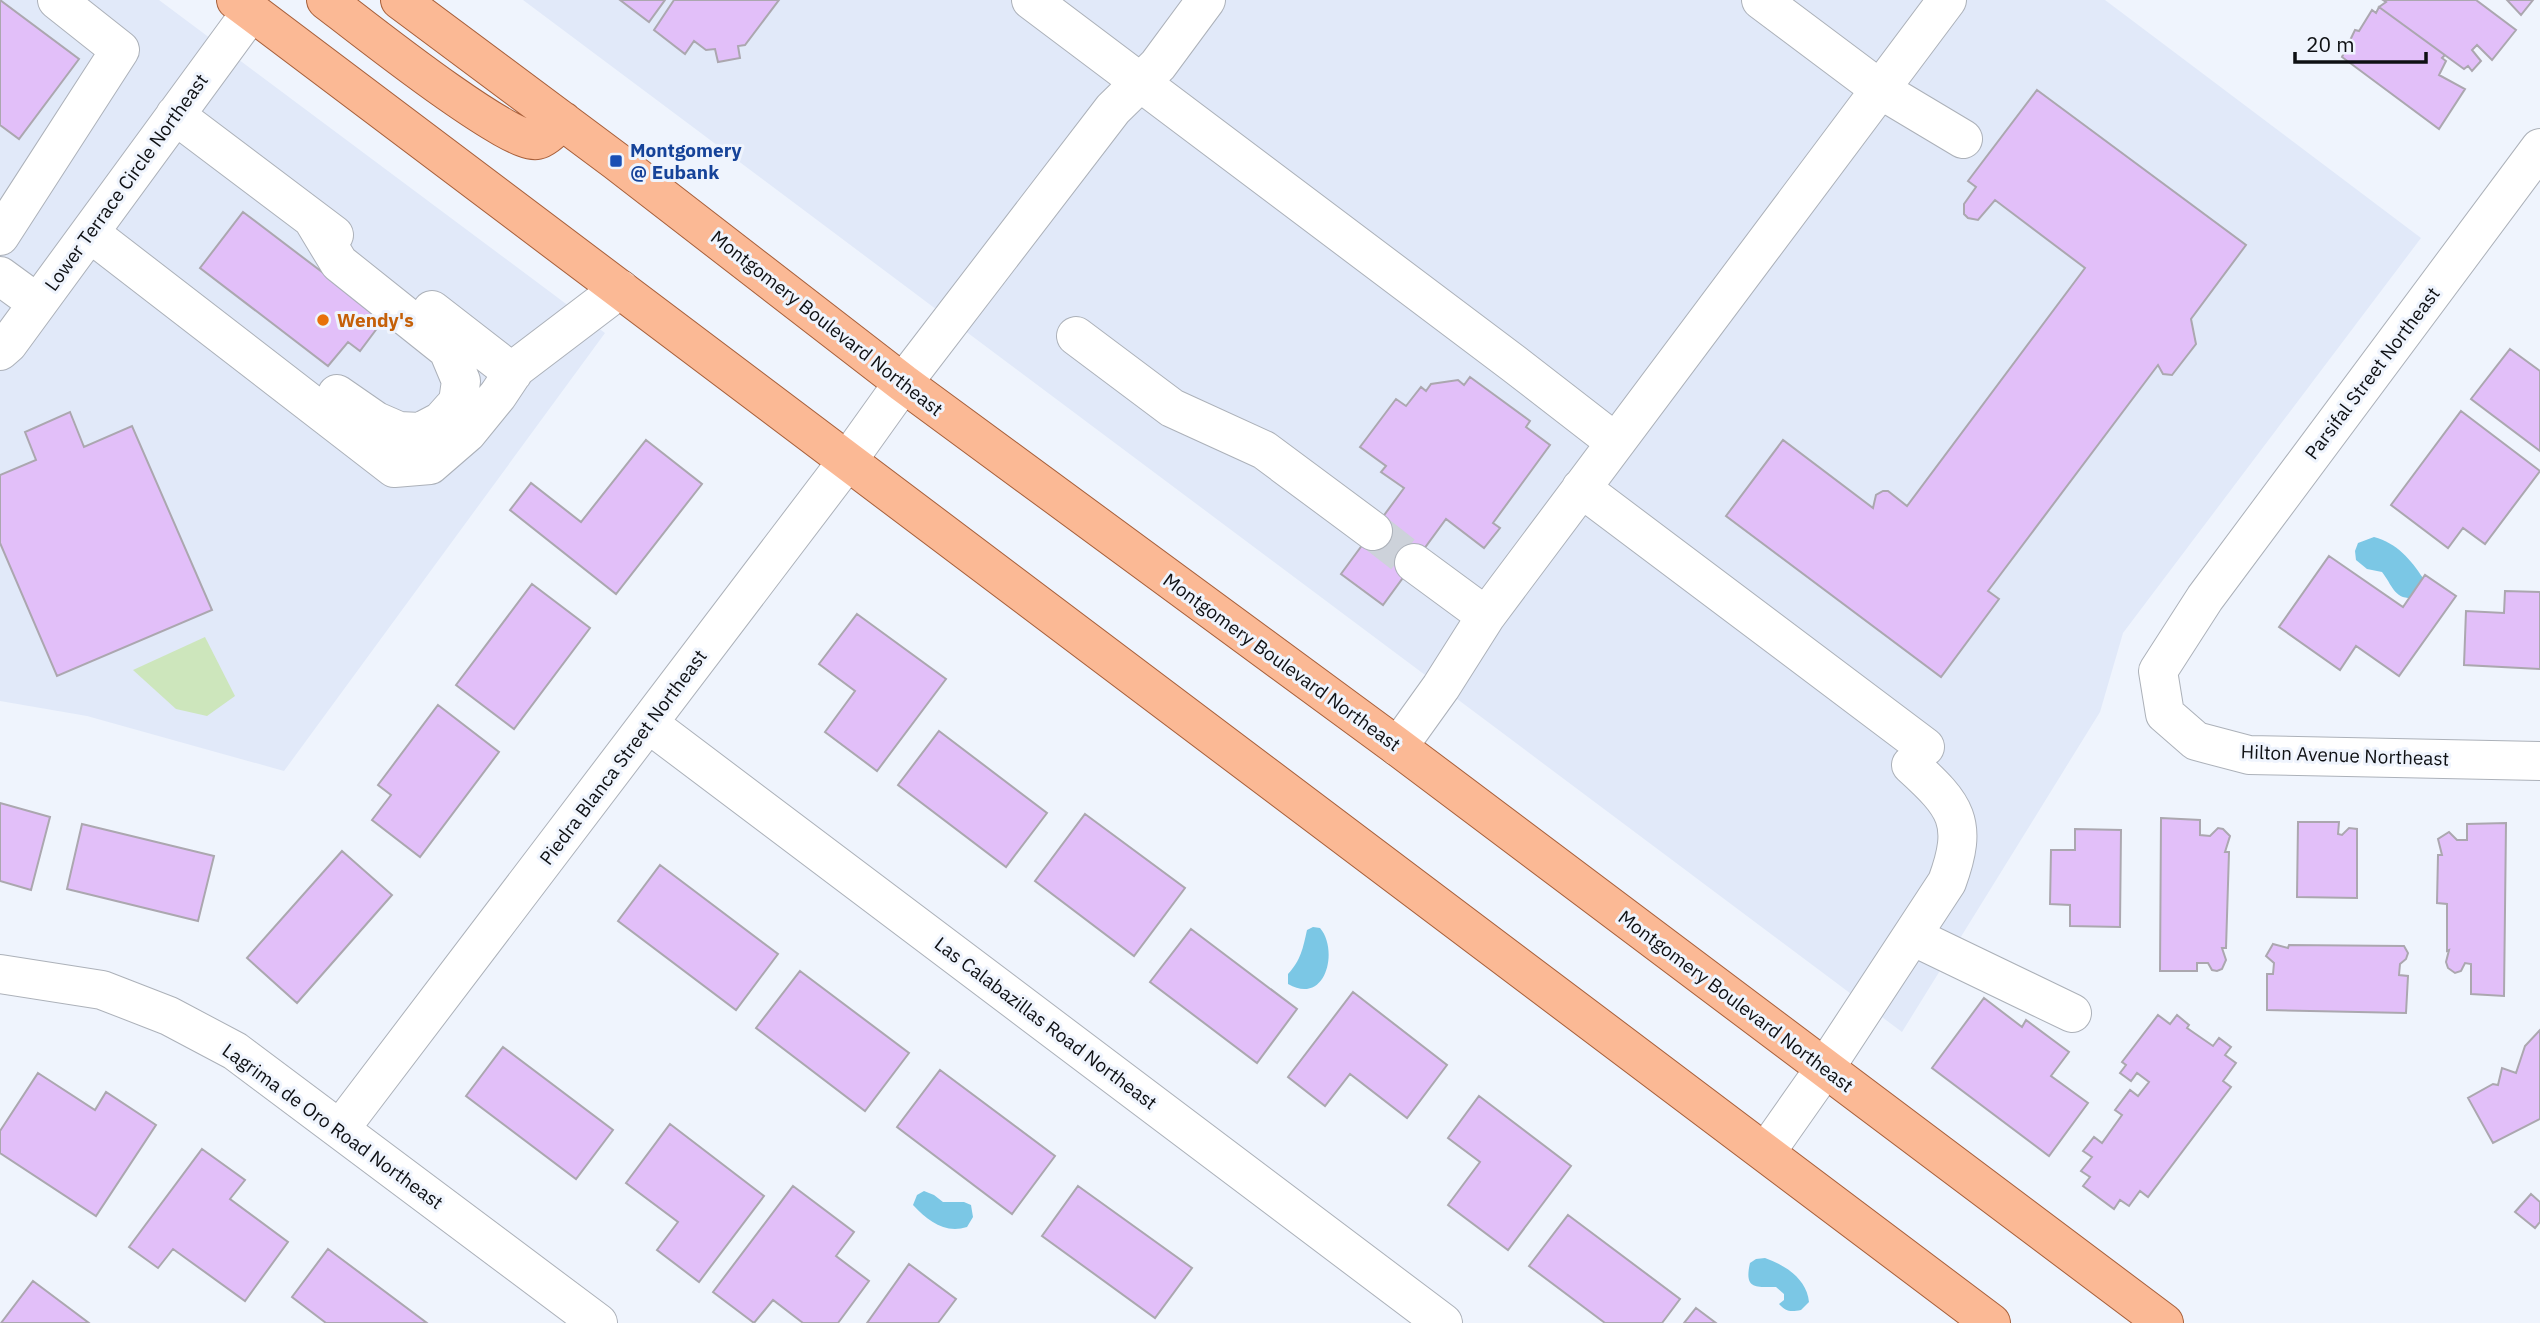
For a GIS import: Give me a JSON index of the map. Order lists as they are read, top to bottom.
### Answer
{
  "streets": {
    "main road": ["Montgomery Boulevard Northeast"],
    "street": [
      "Lower Terrace Circle Northeast",
      "Parsifal Street Northeast",
      "Hilton Avenue Northeast",
      "Piedra Blanca Street Northeast",
      "Las Calabazillas Road Northeast",
      "Lagrima de Oro Road Northeast"
    ]
  },
  "crossings": [
    ["Montgomery Boulevard Northeast", "Piedra Blanca Street Northeast"],
    ["Parsifal Street Northeast", "Hilton Avenue Northeast"],
    ["Piedra Blanca Street Northeast", "Las Calabazillas Road Northeast"],
    ["Piedra Blanca Street Northeast", "Lagrima de Oro Road Northeast"]
  ],
  "places": {
    "transit": ["Montgomery @ Eubank"],
    "other": ["Wendy's"]
  },
  "scale_bar": "20 m"
}
